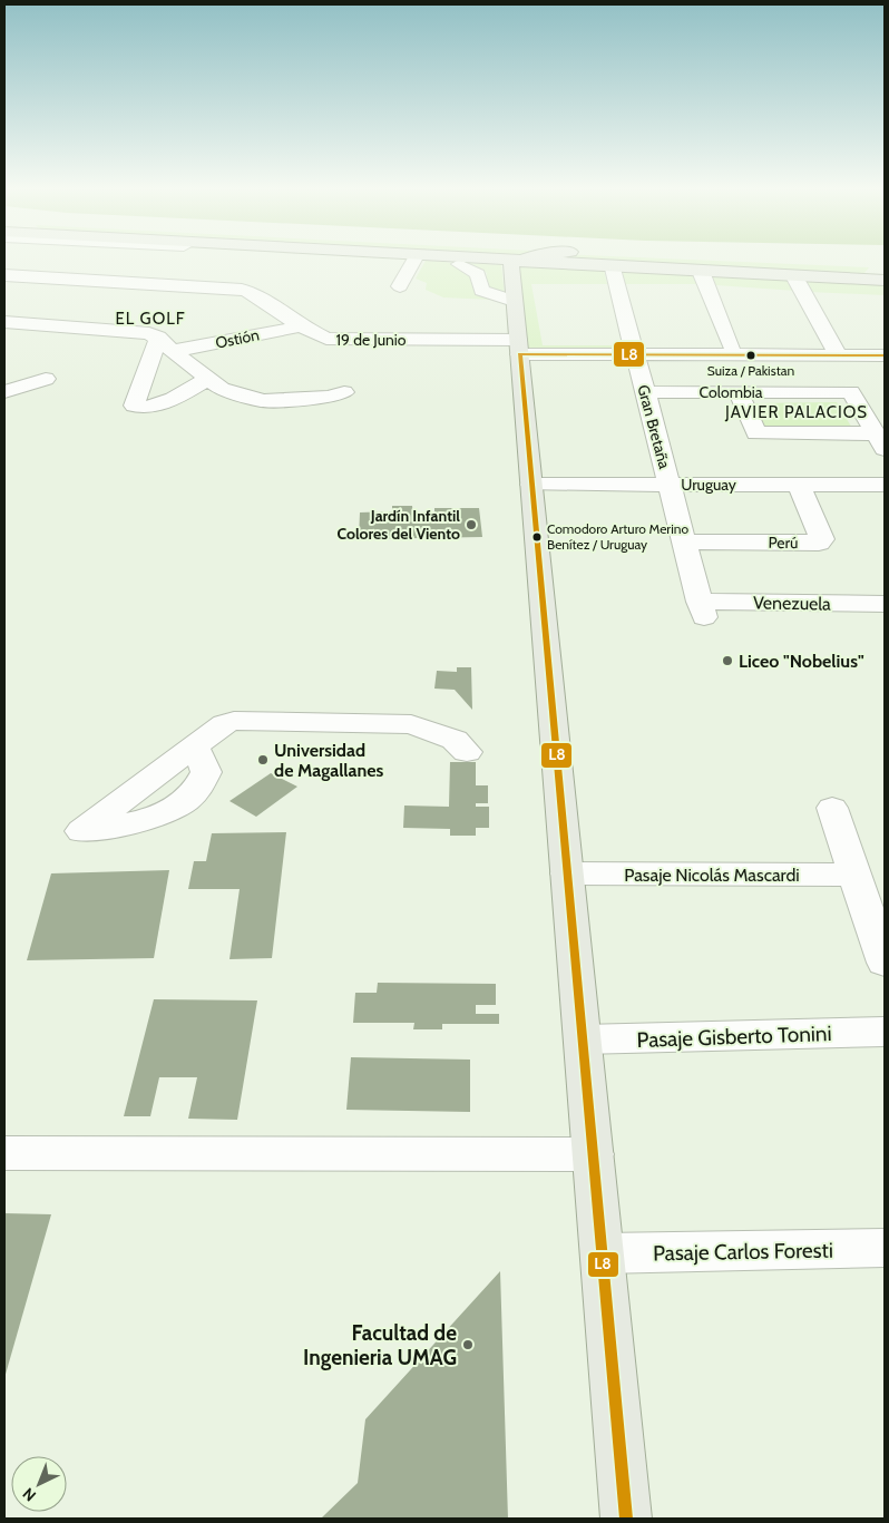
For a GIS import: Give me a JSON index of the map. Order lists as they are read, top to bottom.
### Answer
{
  "streets": {
    "street": [
      "Ostión",
      "19 de Junio",
      "Colombia",
      "Gran Bretaña",
      "Uruguay",
      "Perú",
      "Venezuela",
      "Pasaje Nicolás Mascardi",
      "Pasaje Gisberto Tonini",
      "Pasaje Carlos Foresti"
    ]
  },
  "crossings": [
    ["Ostión", "19 de Junio"],
    ["19 de Junio", "Gran Bretaña"],
    ["Colombia", "Gran Bretaña"],
    ["Gran Bretaña", "Uruguay"],
    ["Gran Bretaña", "Perú"],
    ["Gran Bretaña", "Venezuela"],
    ["Uruguay", "Perú"]
  ],
  "districts": ["EL GOLF", "JAVIER PALACIOS"],
  "places": [
    "Suiza / Pakistan",
    "Jardín Infantil Colores del Viento",
    "Comodoro Arturo Merino Benítez / Uruguay",
    "Liceo \"Nobelius\"",
    "Universidad de Magallanes",
    "Facultad de Ingenieria UMAG"
  ],
  "lines": ["transit line L8"],
  "north": "bottom left"
}
